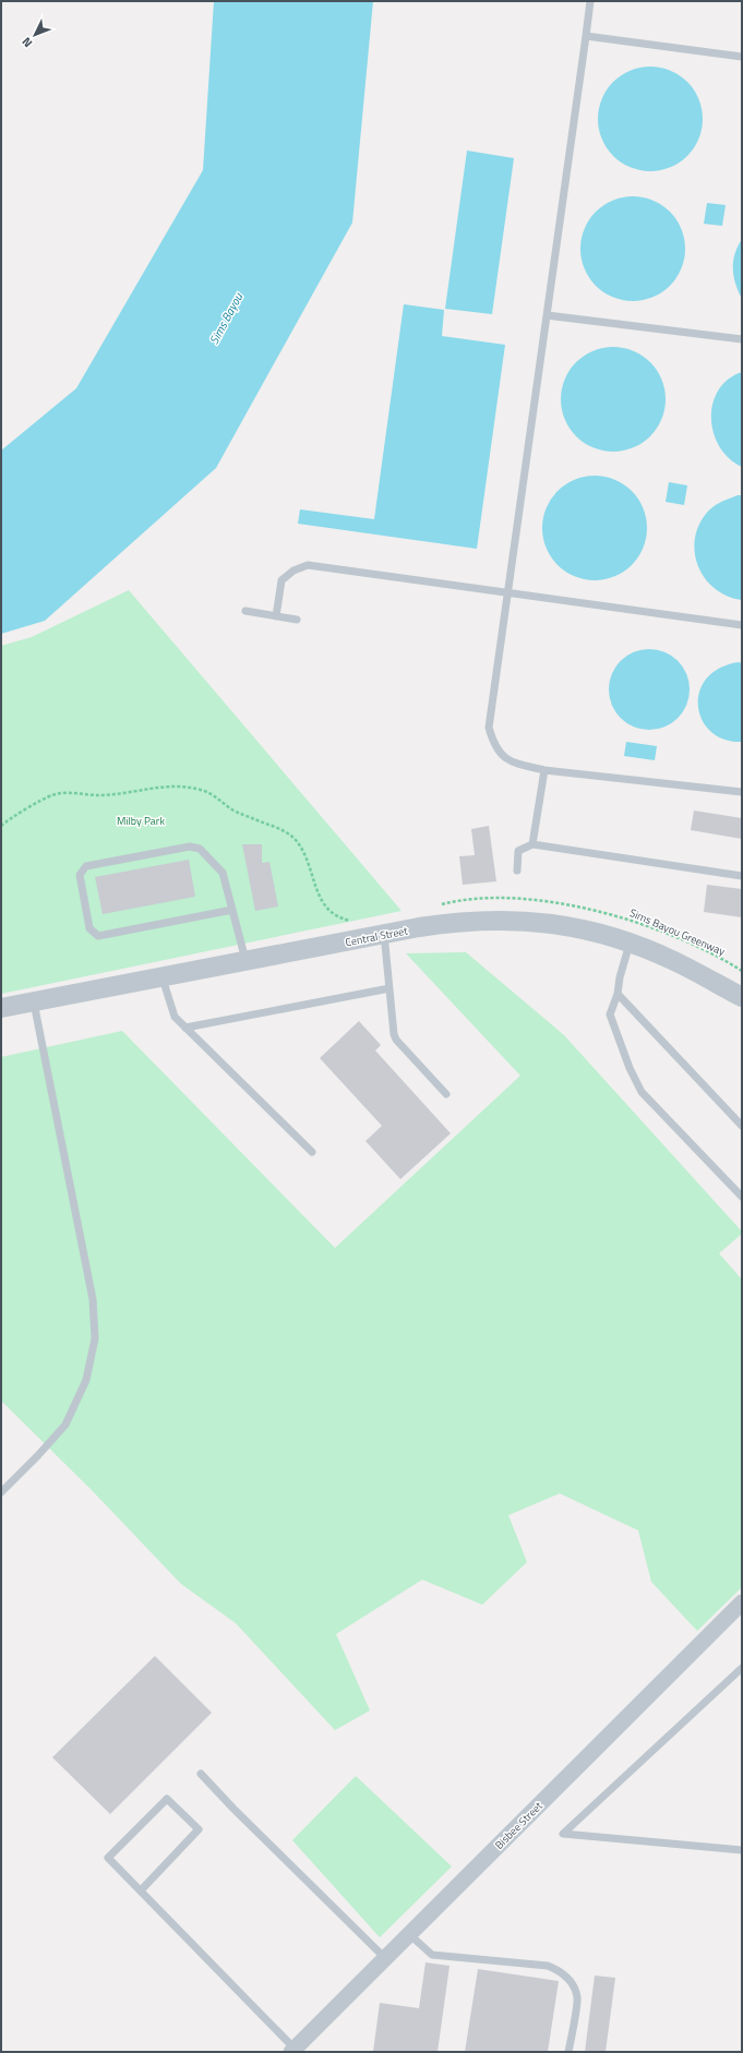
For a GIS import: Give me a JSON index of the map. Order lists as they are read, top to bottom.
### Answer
{
  "streets": {
    "street": ["Central Street", "Bisbee Street"],
    "path": ["Sims Bayou Greenway"]
  },
  "water": ["Sims Bayou"],
  "parks": ["Milby Park"],
  "north": "bottom left"
}
